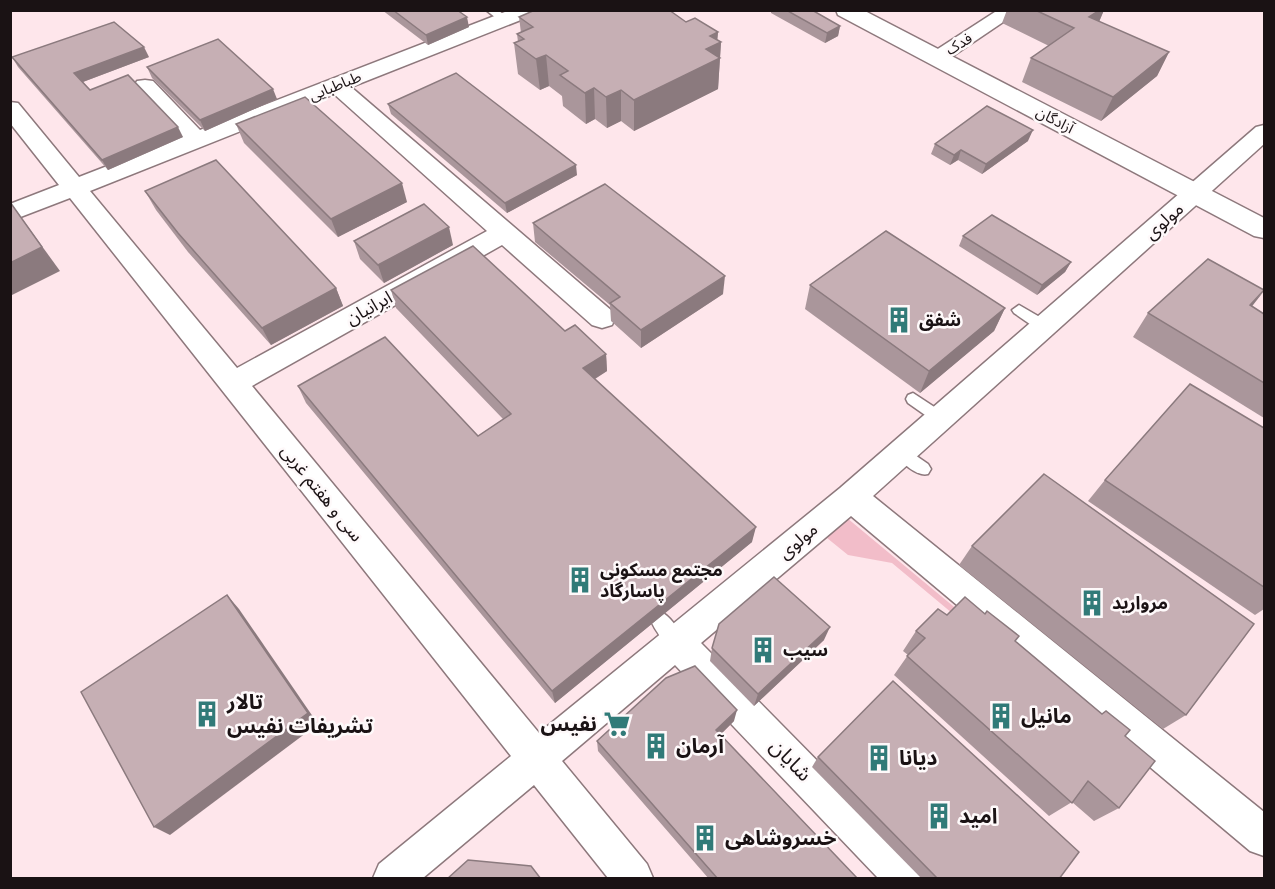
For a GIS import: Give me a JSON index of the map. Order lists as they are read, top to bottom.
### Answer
{
  "streets": {
    "street": [
      "فدک",
      "طباطبایی",
      "آزادگان",
      "مولوی",
      "ایرانیان",
      "سی و هفتم غربی",
      "شایان"
    ]
  },
  "crossings": [
    ["فدک", "آزادگان"],
    ["طباطبایی", "سی و هفتم غربی"],
    ["آزادگان", "مولوی"],
    ["مولوی", "سی و هفتم غربی"],
    ["مولوی", "شایان"],
    ["ایرانیان", "سی و هفتم غربی"]
  ],
  "places": {
    "building": [
      "شفق",
      "مجتمع مسکونی پاسارگاد",
      "مروارید",
      "سیب",
      "تالار تشریفات نفیس",
      "مانیل",
      "آرمان",
      "دیانا",
      "امید",
      "خسروشاهی"
    ],
    "supermarket": ["نفیس"]
  }
}
